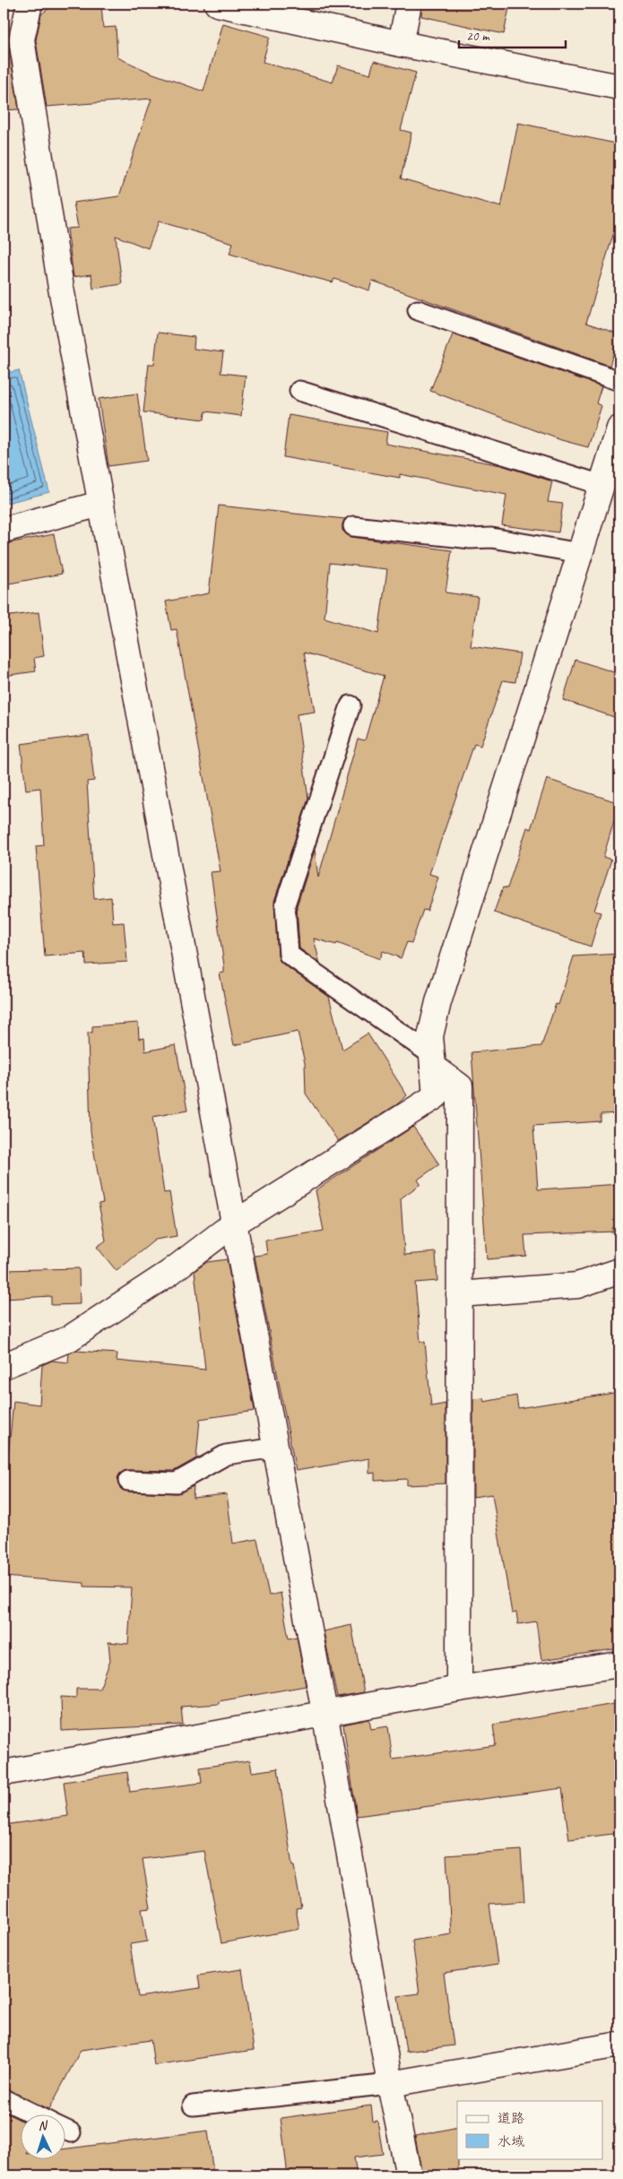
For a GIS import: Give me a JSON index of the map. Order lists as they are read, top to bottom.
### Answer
{
  "legend": ["道路", "水域"],
  "scale_bar": "20 m",
  "north": "top"
}
